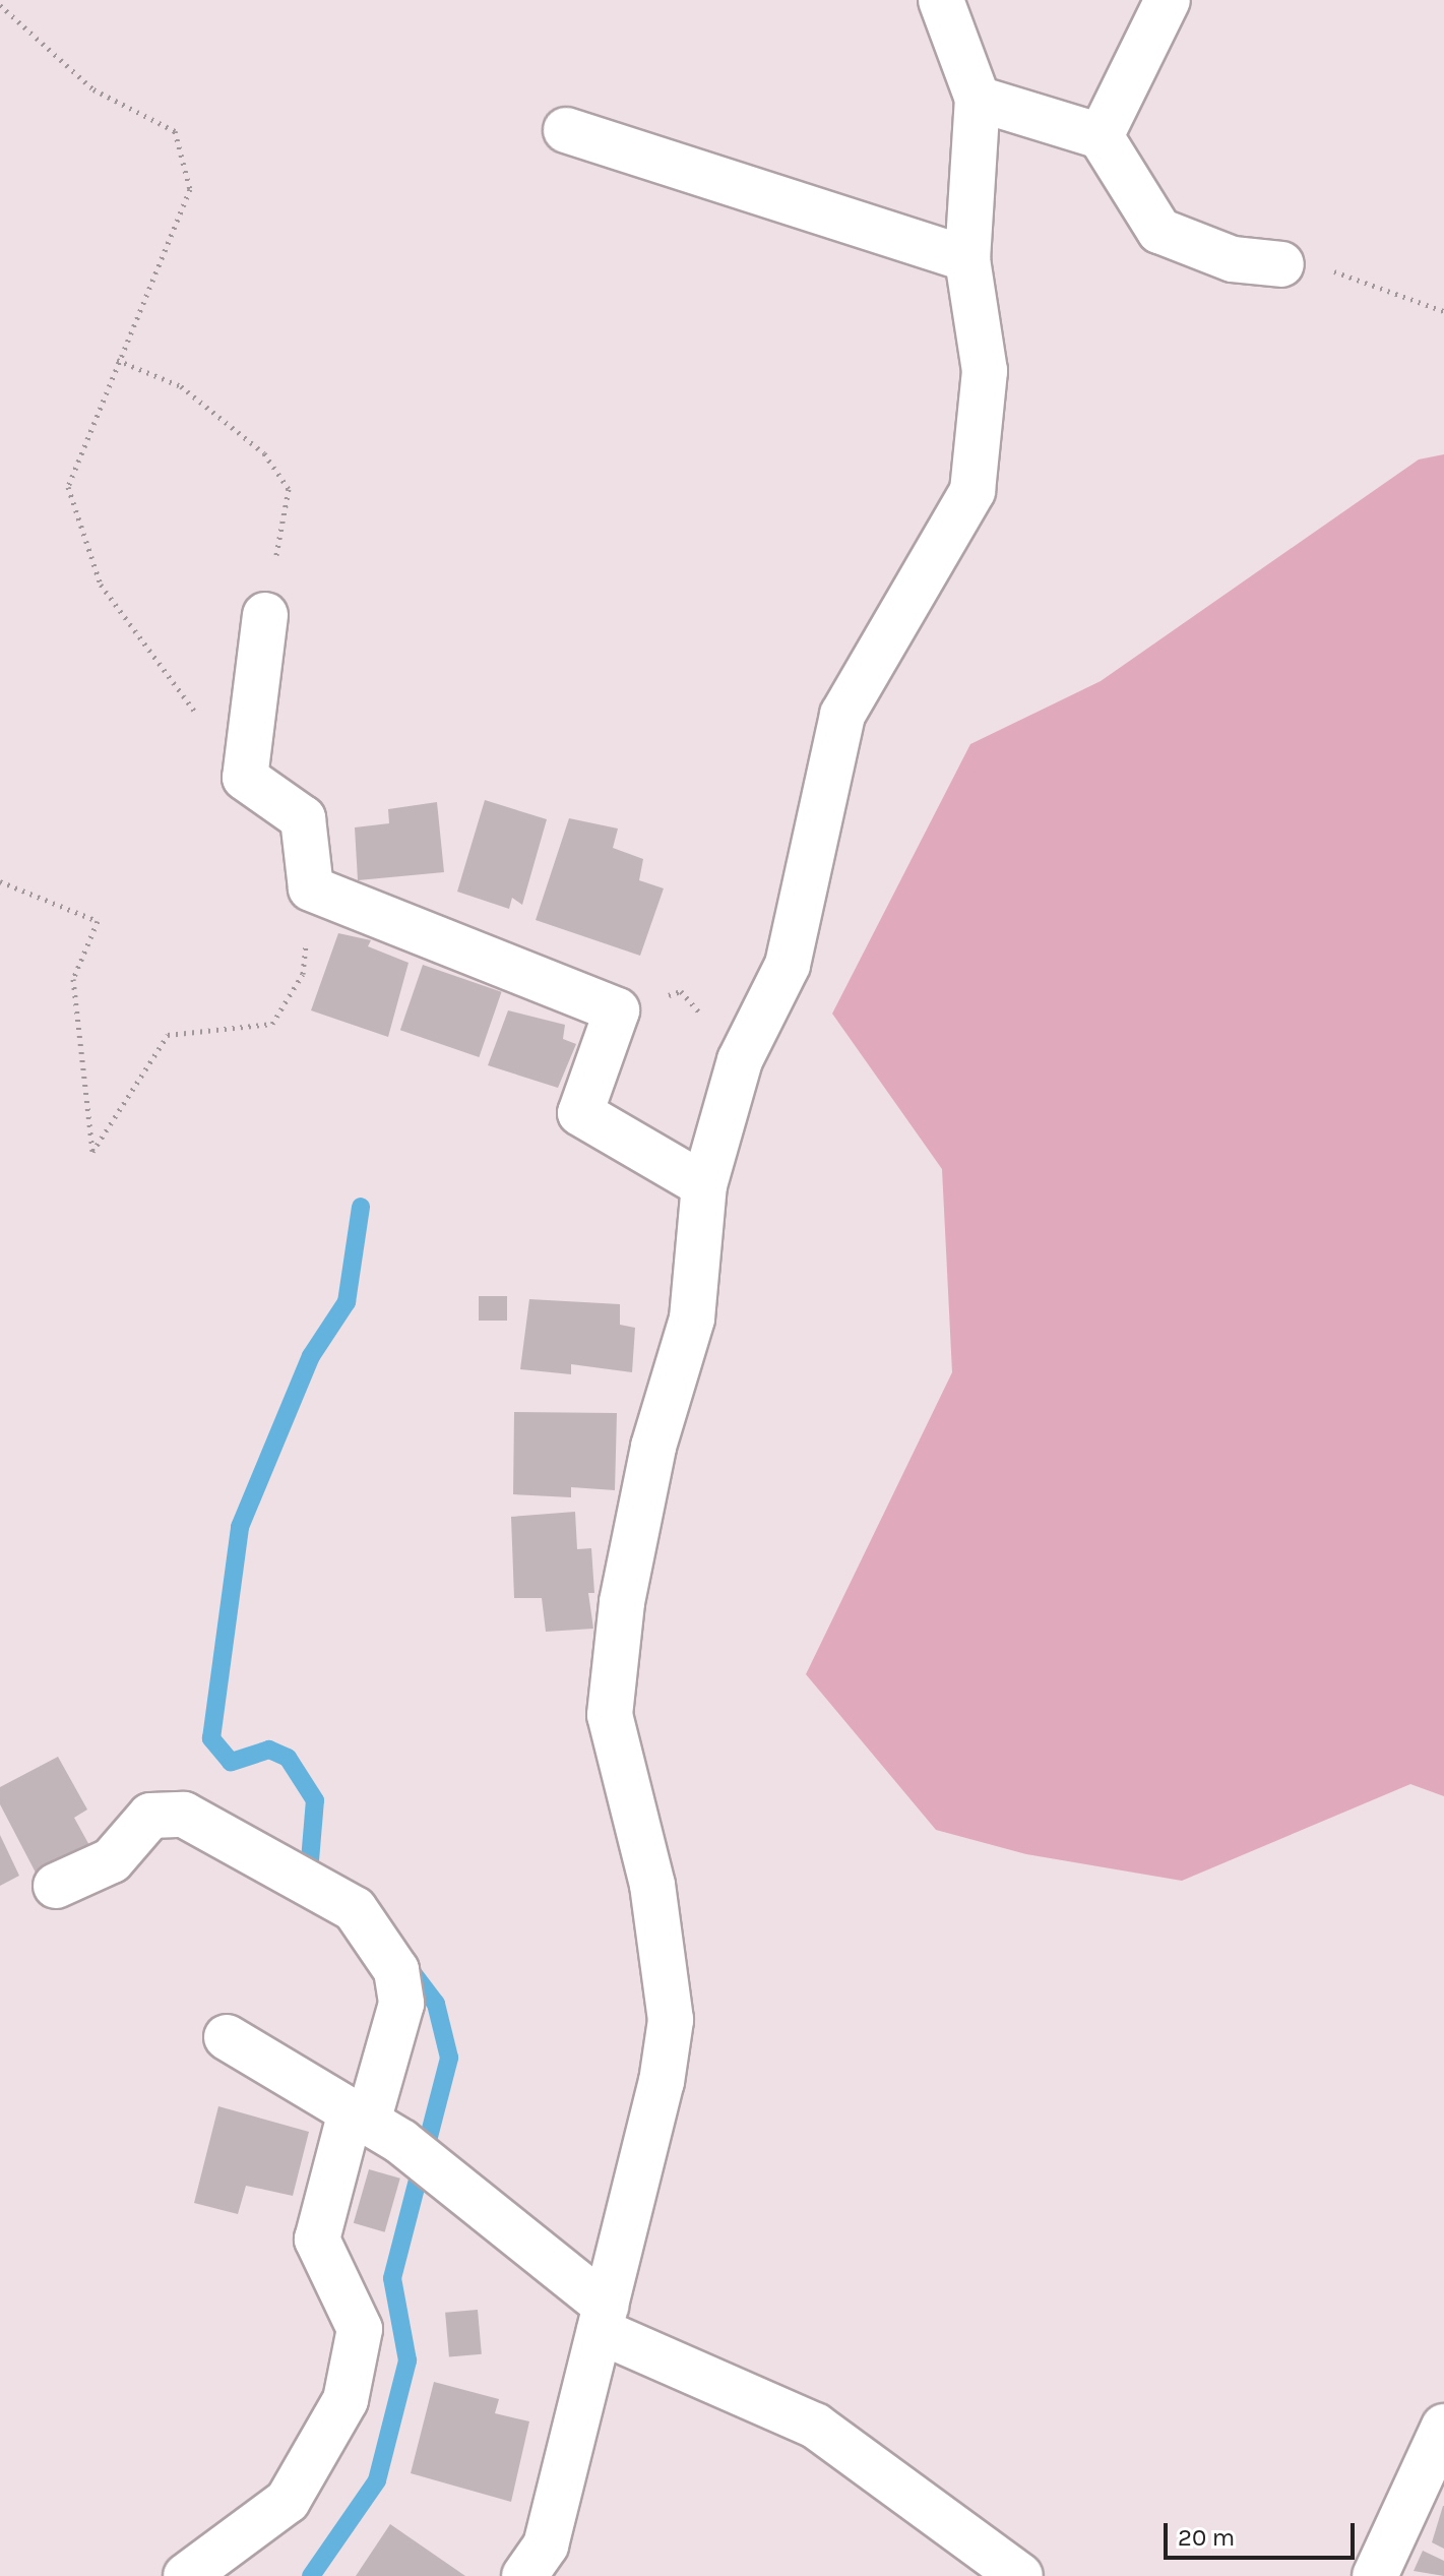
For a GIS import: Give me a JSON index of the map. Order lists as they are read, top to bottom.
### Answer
{
  "scale_bar": "20 m"
}
